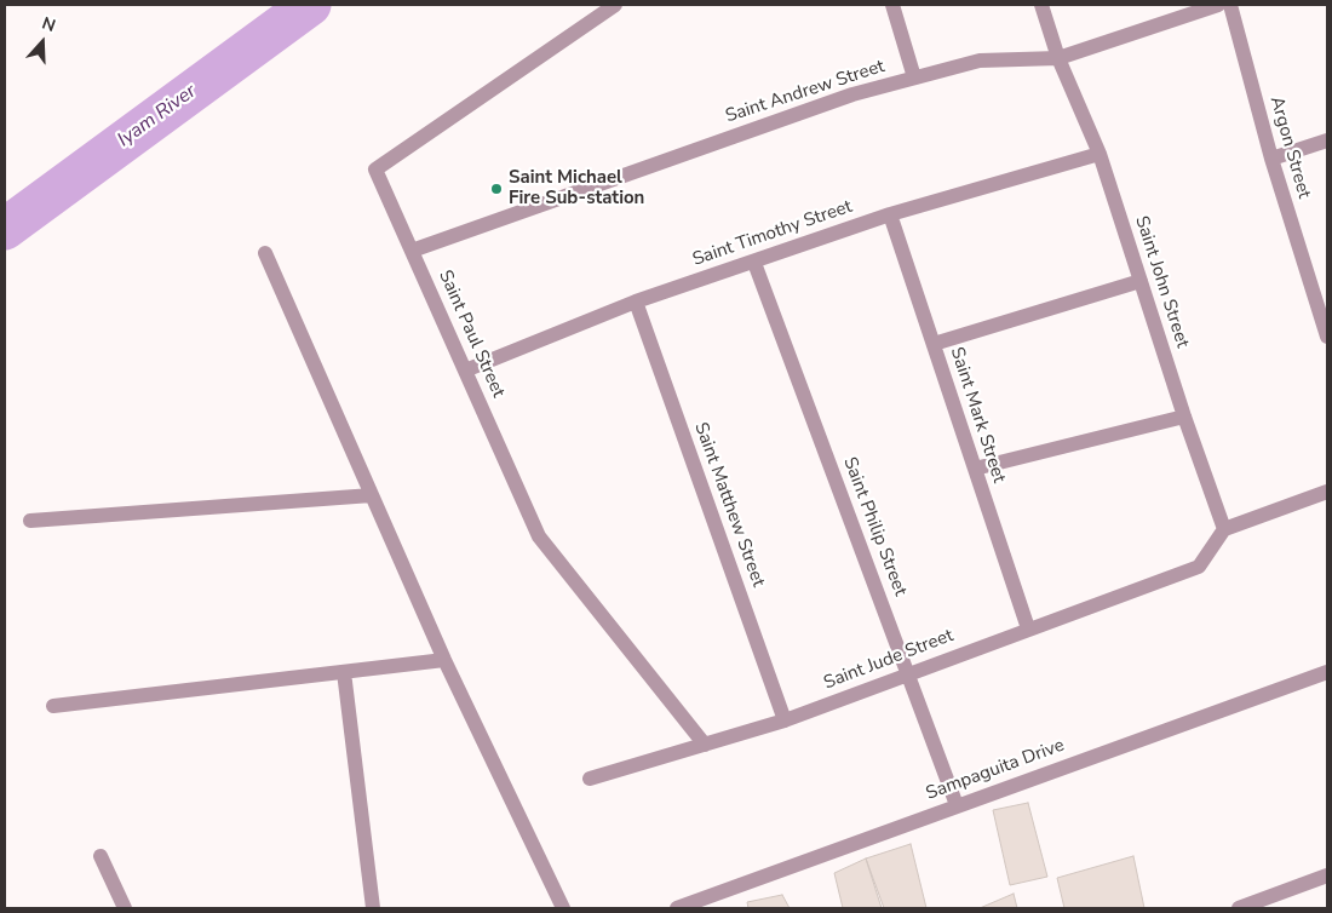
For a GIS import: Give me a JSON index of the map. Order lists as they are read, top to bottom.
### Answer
{
  "streets": {
    "street": [
      "Saint Andrew Street",
      "Argon Street",
      "Saint Timothy Street",
      "Saint John Street",
      "Saint Paul Street",
      "Saint Mark Street",
      "Saint Matthew Street",
      "Saint Philip Street",
      "Saint Jude Street",
      "Sampaguita Drive"
    ]
  },
  "crossings": [
    ["Saint Andrew Street", "Saint John Street"],
    ["Saint Andrew Street", "Saint Paul Street"],
    ["Saint Timothy Street", "Saint John Street"],
    ["Saint Timothy Street", "Saint Paul Street"],
    ["Saint Timothy Street", "Saint Mark Street"],
    ["Saint Timothy Street", "Saint Matthew Street"],
    ["Saint Timothy Street", "Saint Philip Street"],
    ["Saint John Street", "Saint Jude Street"],
    ["Saint Paul Street", "Saint Jude Street"],
    ["Saint Mark Street", "Saint Jude Street"],
    ["Saint Matthew Street", "Saint Jude Street"],
    ["Saint Philip Street", "Saint Jude Street"],
    ["Saint Philip Street", "Sampaguita Drive"]
  ],
  "water": ["Iyam River"],
  "places": ["Saint Michael Fire Sub-station"],
  "north": "top"
}
